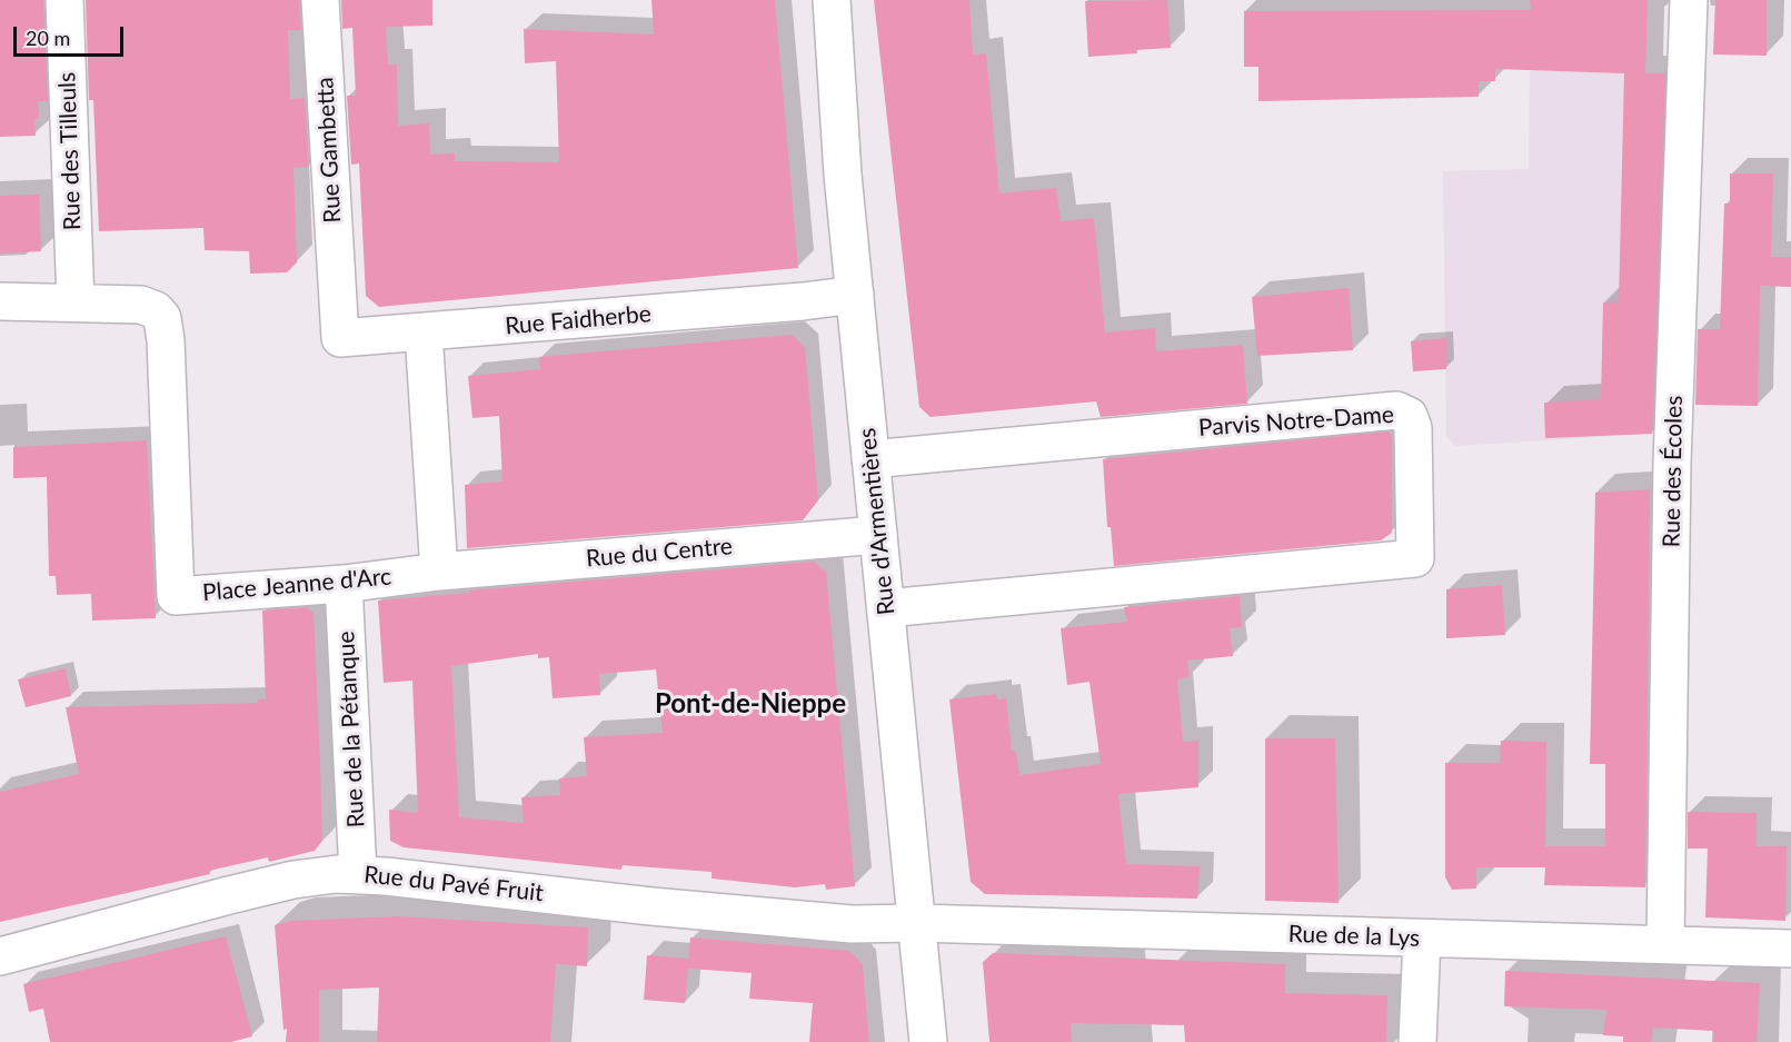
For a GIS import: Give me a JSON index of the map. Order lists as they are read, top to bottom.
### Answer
{
  "streets": {
    "street": [
      "Rue Gambetta",
      "Rue des Tilleuls",
      "Rue Faidherbe",
      "Parvis Notre-Dame",
      "Rue des Écoles",
      "Rue d'Armentières",
      "Rue du Centre",
      "Place Jeanne d'Arc",
      "Rue de la Pétanque",
      "Rue du Pavé Fruit",
      "Rue de la Lys"
    ]
  },
  "crossings": [
    ["Rue Gambetta", "Rue Faidherbe"],
    ["Rue des Tilleuls", "Place Jeanne d'Arc"],
    ["Rue Faidherbe", "Rue d'Armentières"],
    ["Parvis Notre-Dame", "Rue d'Armentières"],
    ["Rue des Écoles", "Rue de la Lys"],
    ["Rue d'Armentières", "Rue du Centre"],
    ["Rue d'Armentières", "Rue du Pavé Fruit"],
    ["Rue d'Armentières", "Rue de la Lys"],
    ["Rue du Centre", "Place Jeanne d'Arc"],
    ["Place Jeanne d'Arc", "Rue de la Pétanque"],
    ["Rue de la Pétanque", "Rue du Pavé Fruit"],
    ["Rue du Pavé Fruit", "Rue de la Lys"]
  ],
  "districts": ["Pont-de-Nieppe"],
  "scale_bar": "20 m"
}
